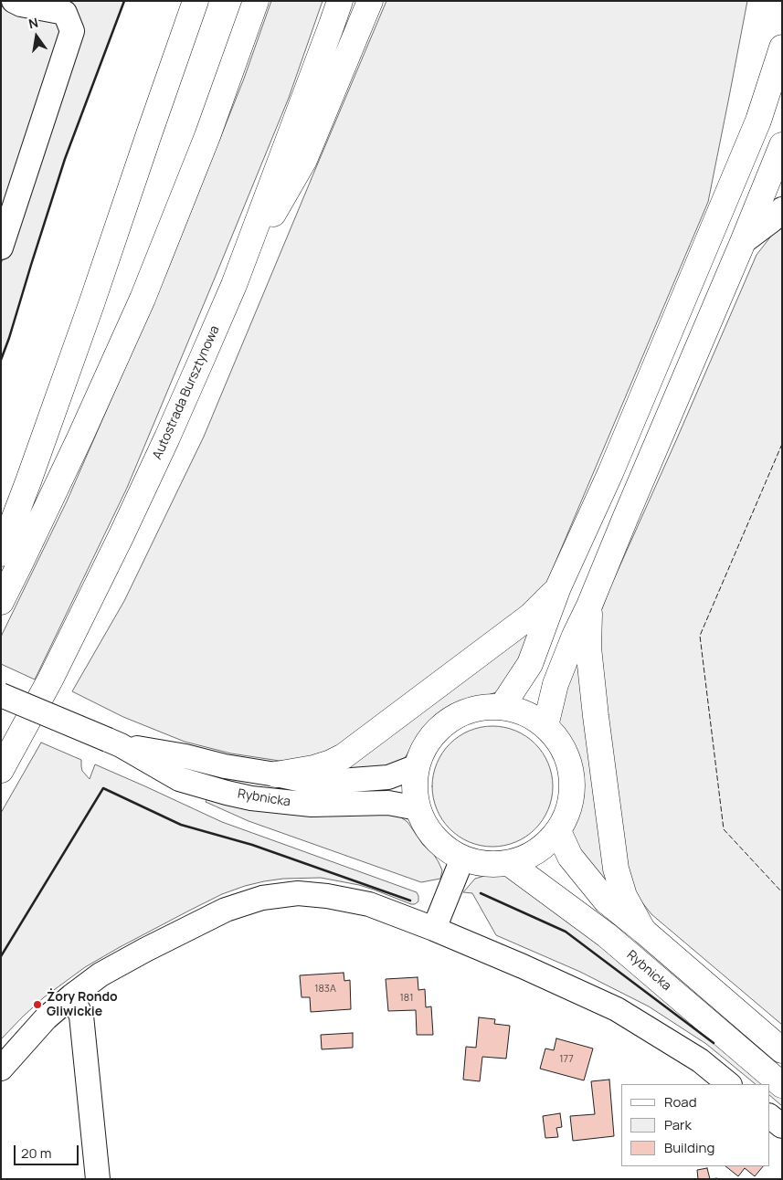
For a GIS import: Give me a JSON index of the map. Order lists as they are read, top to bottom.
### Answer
{
  "streets": {
    "main road": ["Autostrada Bursztynowa", "Rybnicka"]
  },
  "places": ["Żory Rondo Gliwickie"],
  "house_numbers": ["183A", "181", "177"],
  "legend": ["Road", "Park", "Building"],
  "scale_bar": "20 m",
  "north": "top"
}
